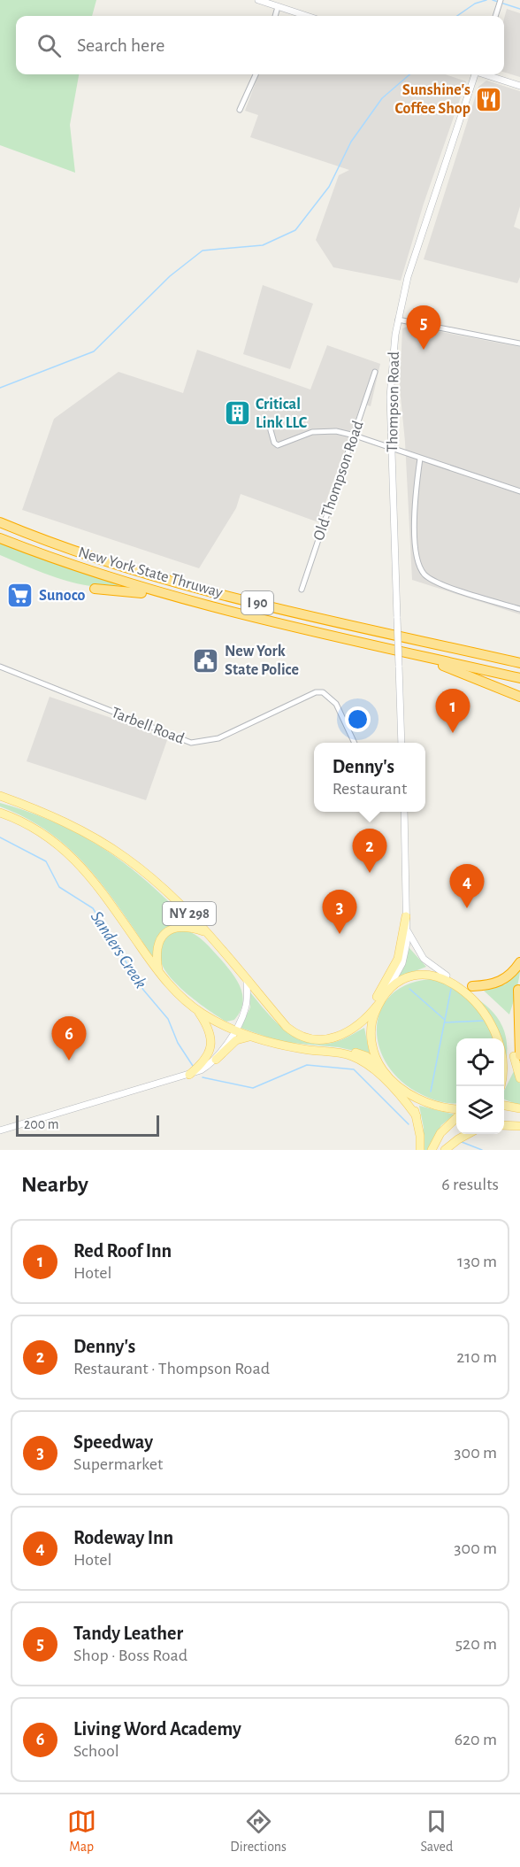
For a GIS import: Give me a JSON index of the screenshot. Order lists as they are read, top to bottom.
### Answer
{
  "streets": {
    "highway": ["New York State Thruway", "I 90"],
    "main road": ["NY 298"],
    "street": ["Thompson Road", "Old Thompson Road", "Tarbell Road"]
  },
  "water": ["Sanders Creek"],
  "places": {
    "restaurant": ["Sunshine's Coffee Shop"],
    "building": ["Critical Link LLC"],
    "supermarket": ["Sunoco"],
    "public building": ["New York State Police"]
  },
  "scale_bar": "200 m",
  "page": {
    "search": "Search here",
    "pins": [
      "5",
      "1",
      "2",
      "4",
      "3",
      "6"
    ],
    "popup": ["Denny's", "Restaurant"],
    "scale": "200 m",
    "heading": ["Nearby", "6 results"],
    "list": [
      {
        "mark": "1",
        "name": "Red Roof Inn",
        "note": "Hotel",
        "value": "130 m"
      },
      {
        "mark": "2",
        "name": "Denny's",
        "note": "Restaurant · Thompson Road",
        "value": "210 m"
      },
      {
        "mark": "3",
        "name": "Speedway",
        "note": "Supermarket",
        "value": "300 m"
      },
      {
        "mark": "4",
        "name": "Rodeway Inn",
        "note": "Hotel",
        "value": "300 m"
      },
      {
        "mark": "5",
        "name": "Tandy Leather",
        "note": "Shop · Boss Road",
        "value": "520 m"
      },
      {
        "mark": "6",
        "name": "Living Word Academy",
        "note": "School",
        "value": "620 m"
      }
    ],
    "nav": ["Map", "Directions", "Saved"]
  }
}
